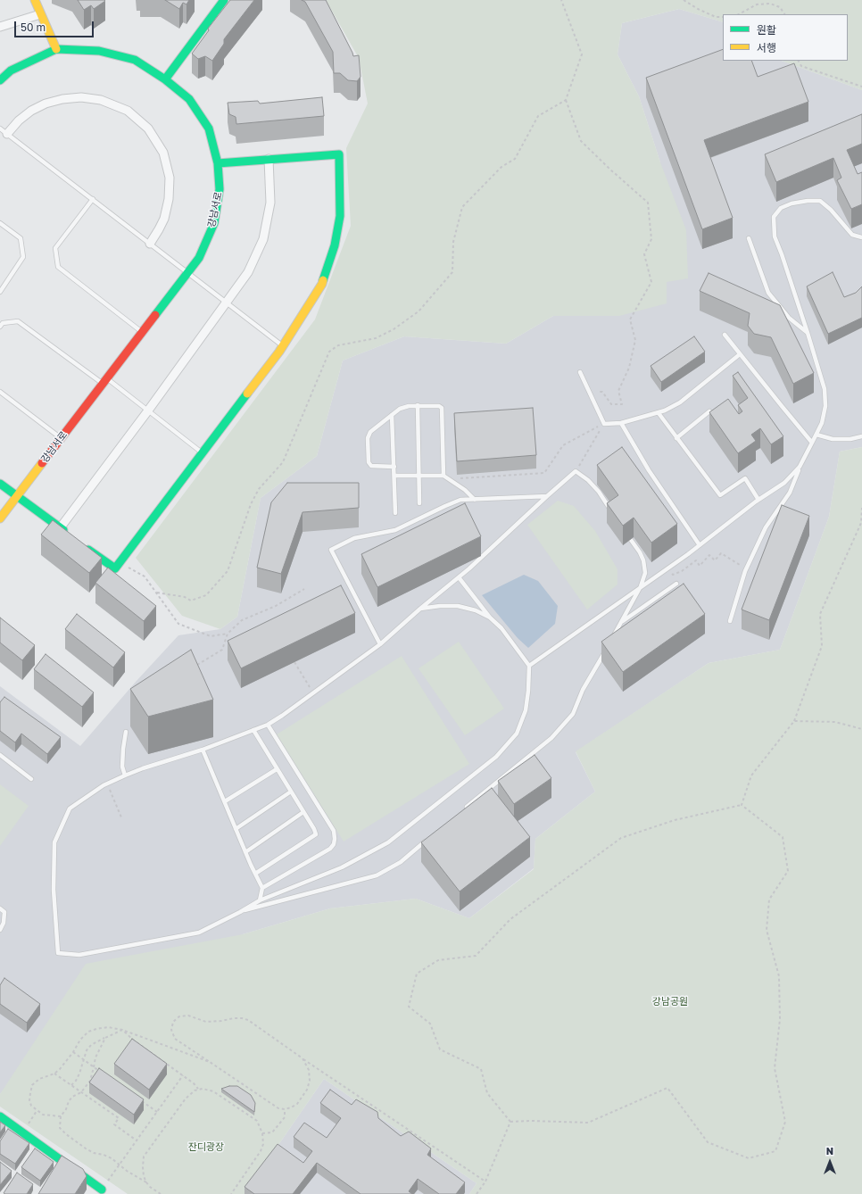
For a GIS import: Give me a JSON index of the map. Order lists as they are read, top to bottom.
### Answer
{
  "streets": {
    "street": ["강남서로"]
  },
  "parks": ["강남공원", "잔디광장"],
  "legend": ["원활", "서행"],
  "scale_bar": "50 m",
  "north": "top"
}
